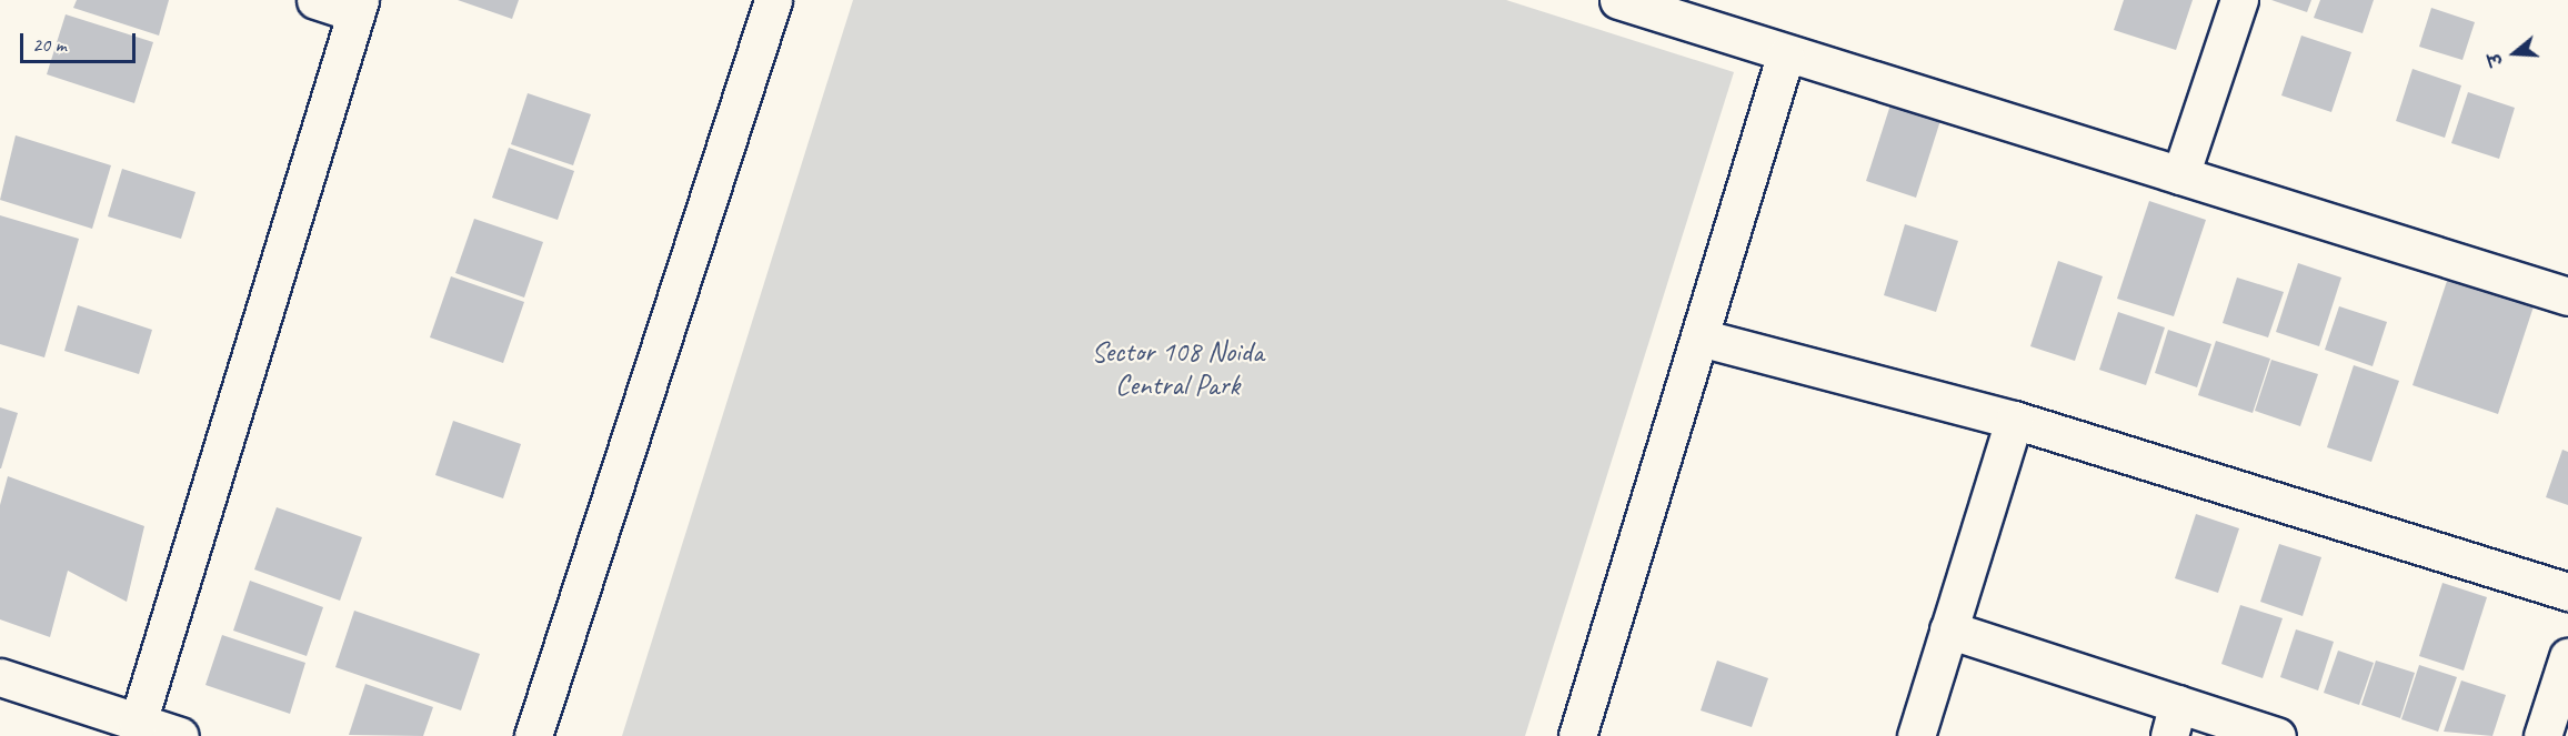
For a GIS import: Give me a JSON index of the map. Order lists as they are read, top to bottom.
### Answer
{
  "parks": ["Sector 108 Noida Central Park"],
  "scale_bar": "20 m",
  "north": "left"
}
